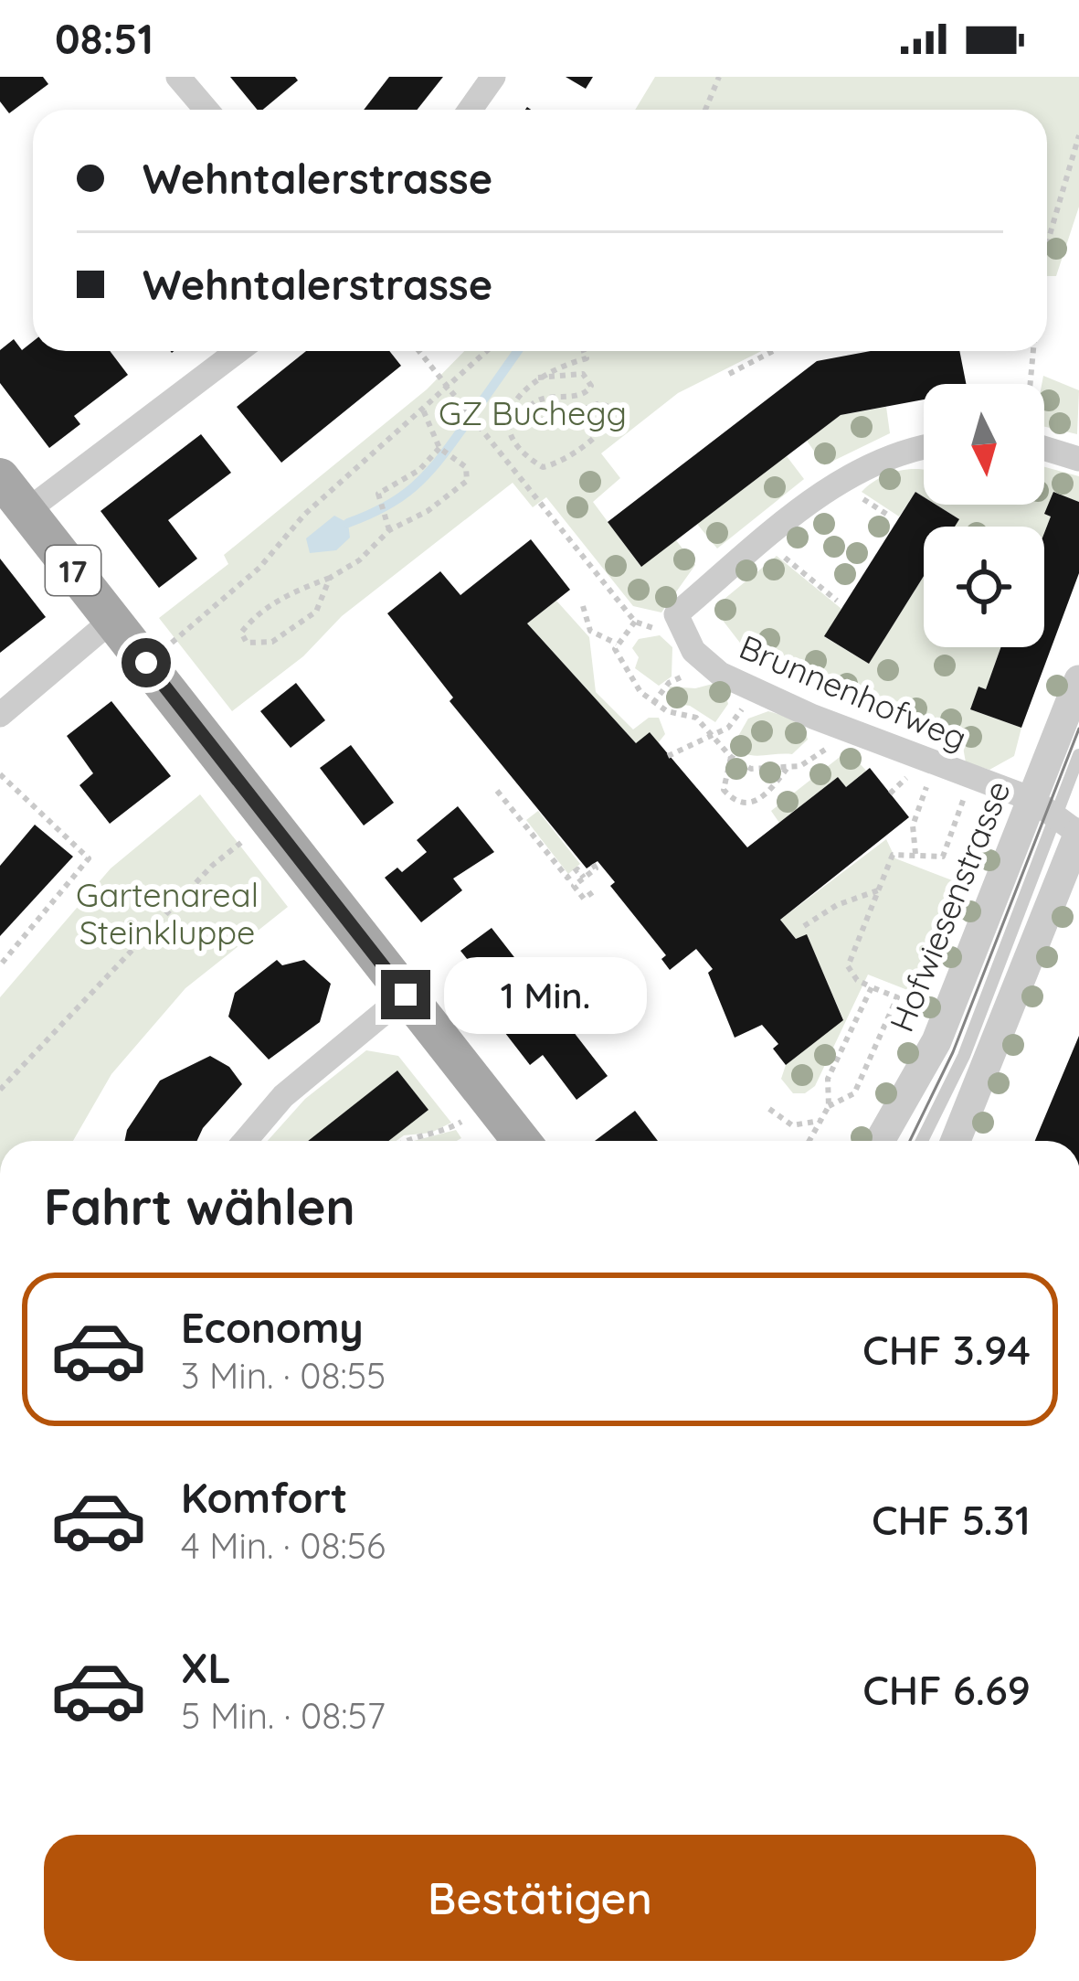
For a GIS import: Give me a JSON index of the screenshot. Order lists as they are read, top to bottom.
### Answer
{
  "streets": {
    "main road": ["17"],
    "street": ["Brunnenhofweg", "Hofwiesenstrasse"]
  },
  "crossings": [
    ["Brunnenhofweg", "Hofwiesenstrasse"]
  ],
  "parks": ["GZ Buchegg", "Gartenareal Steinkluppe"],
  "north": "bottom",
  "page": {
    "status": "08:51",
    "banner": ["Wehntalerstrasse", "Wehntalerstrasse"],
    "bubble": "1 Min.",
    "heading": "Fahrt wählen",
    "list": [
      {
        "name": "Economy",
        "note": "3 Min. · 08:55",
        "value": "CHF 3.94"
      },
      {
        "name": "Komfort",
        "note": "4 Min. · 08:56",
        "value": "CHF 5.31"
      },
      {
        "name": "XL",
        "note": "5 Min. · 08:57",
        "value": "CHF 6.69"
      }
    ],
    "buttons": "Bestätigen"
  }
}
